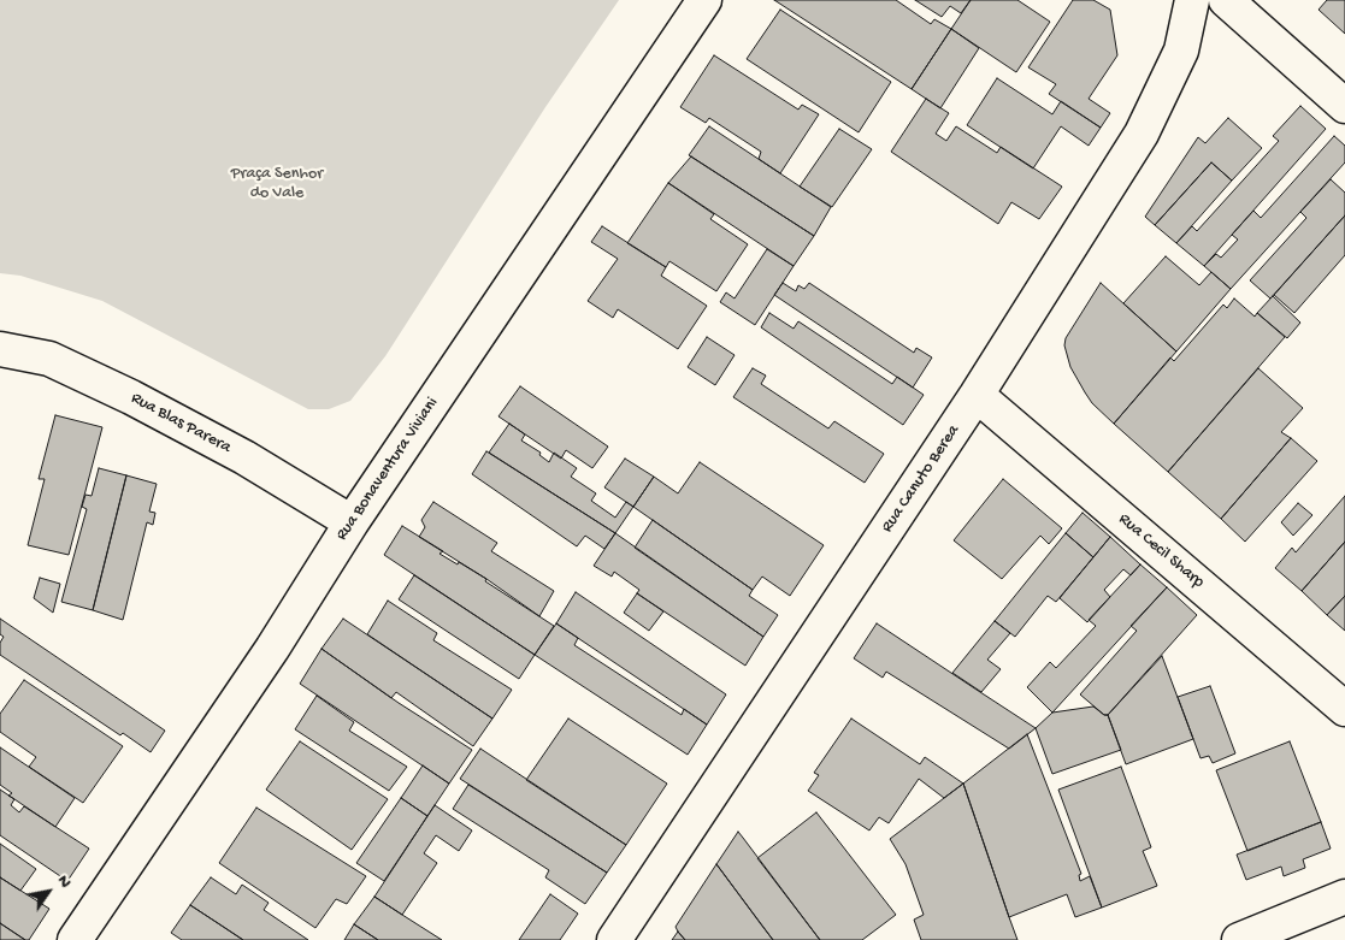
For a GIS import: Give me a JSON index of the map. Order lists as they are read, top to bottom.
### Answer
{
  "streets": {
    "street": [
      "Rua Blas Parera",
      "Rua Bonaventura Viviani",
      "Rua Canuto Berea",
      "Rua Cecil Sharp"
    ]
  },
  "crossings": [
    ["Rua Blas Parera", "Rua Bonaventura Viviani"],
    ["Rua Canuto Berea", "Rua Cecil Sharp"]
  ],
  "parks": ["Praça Senhor do Vale"],
  "north": "top right"
}
